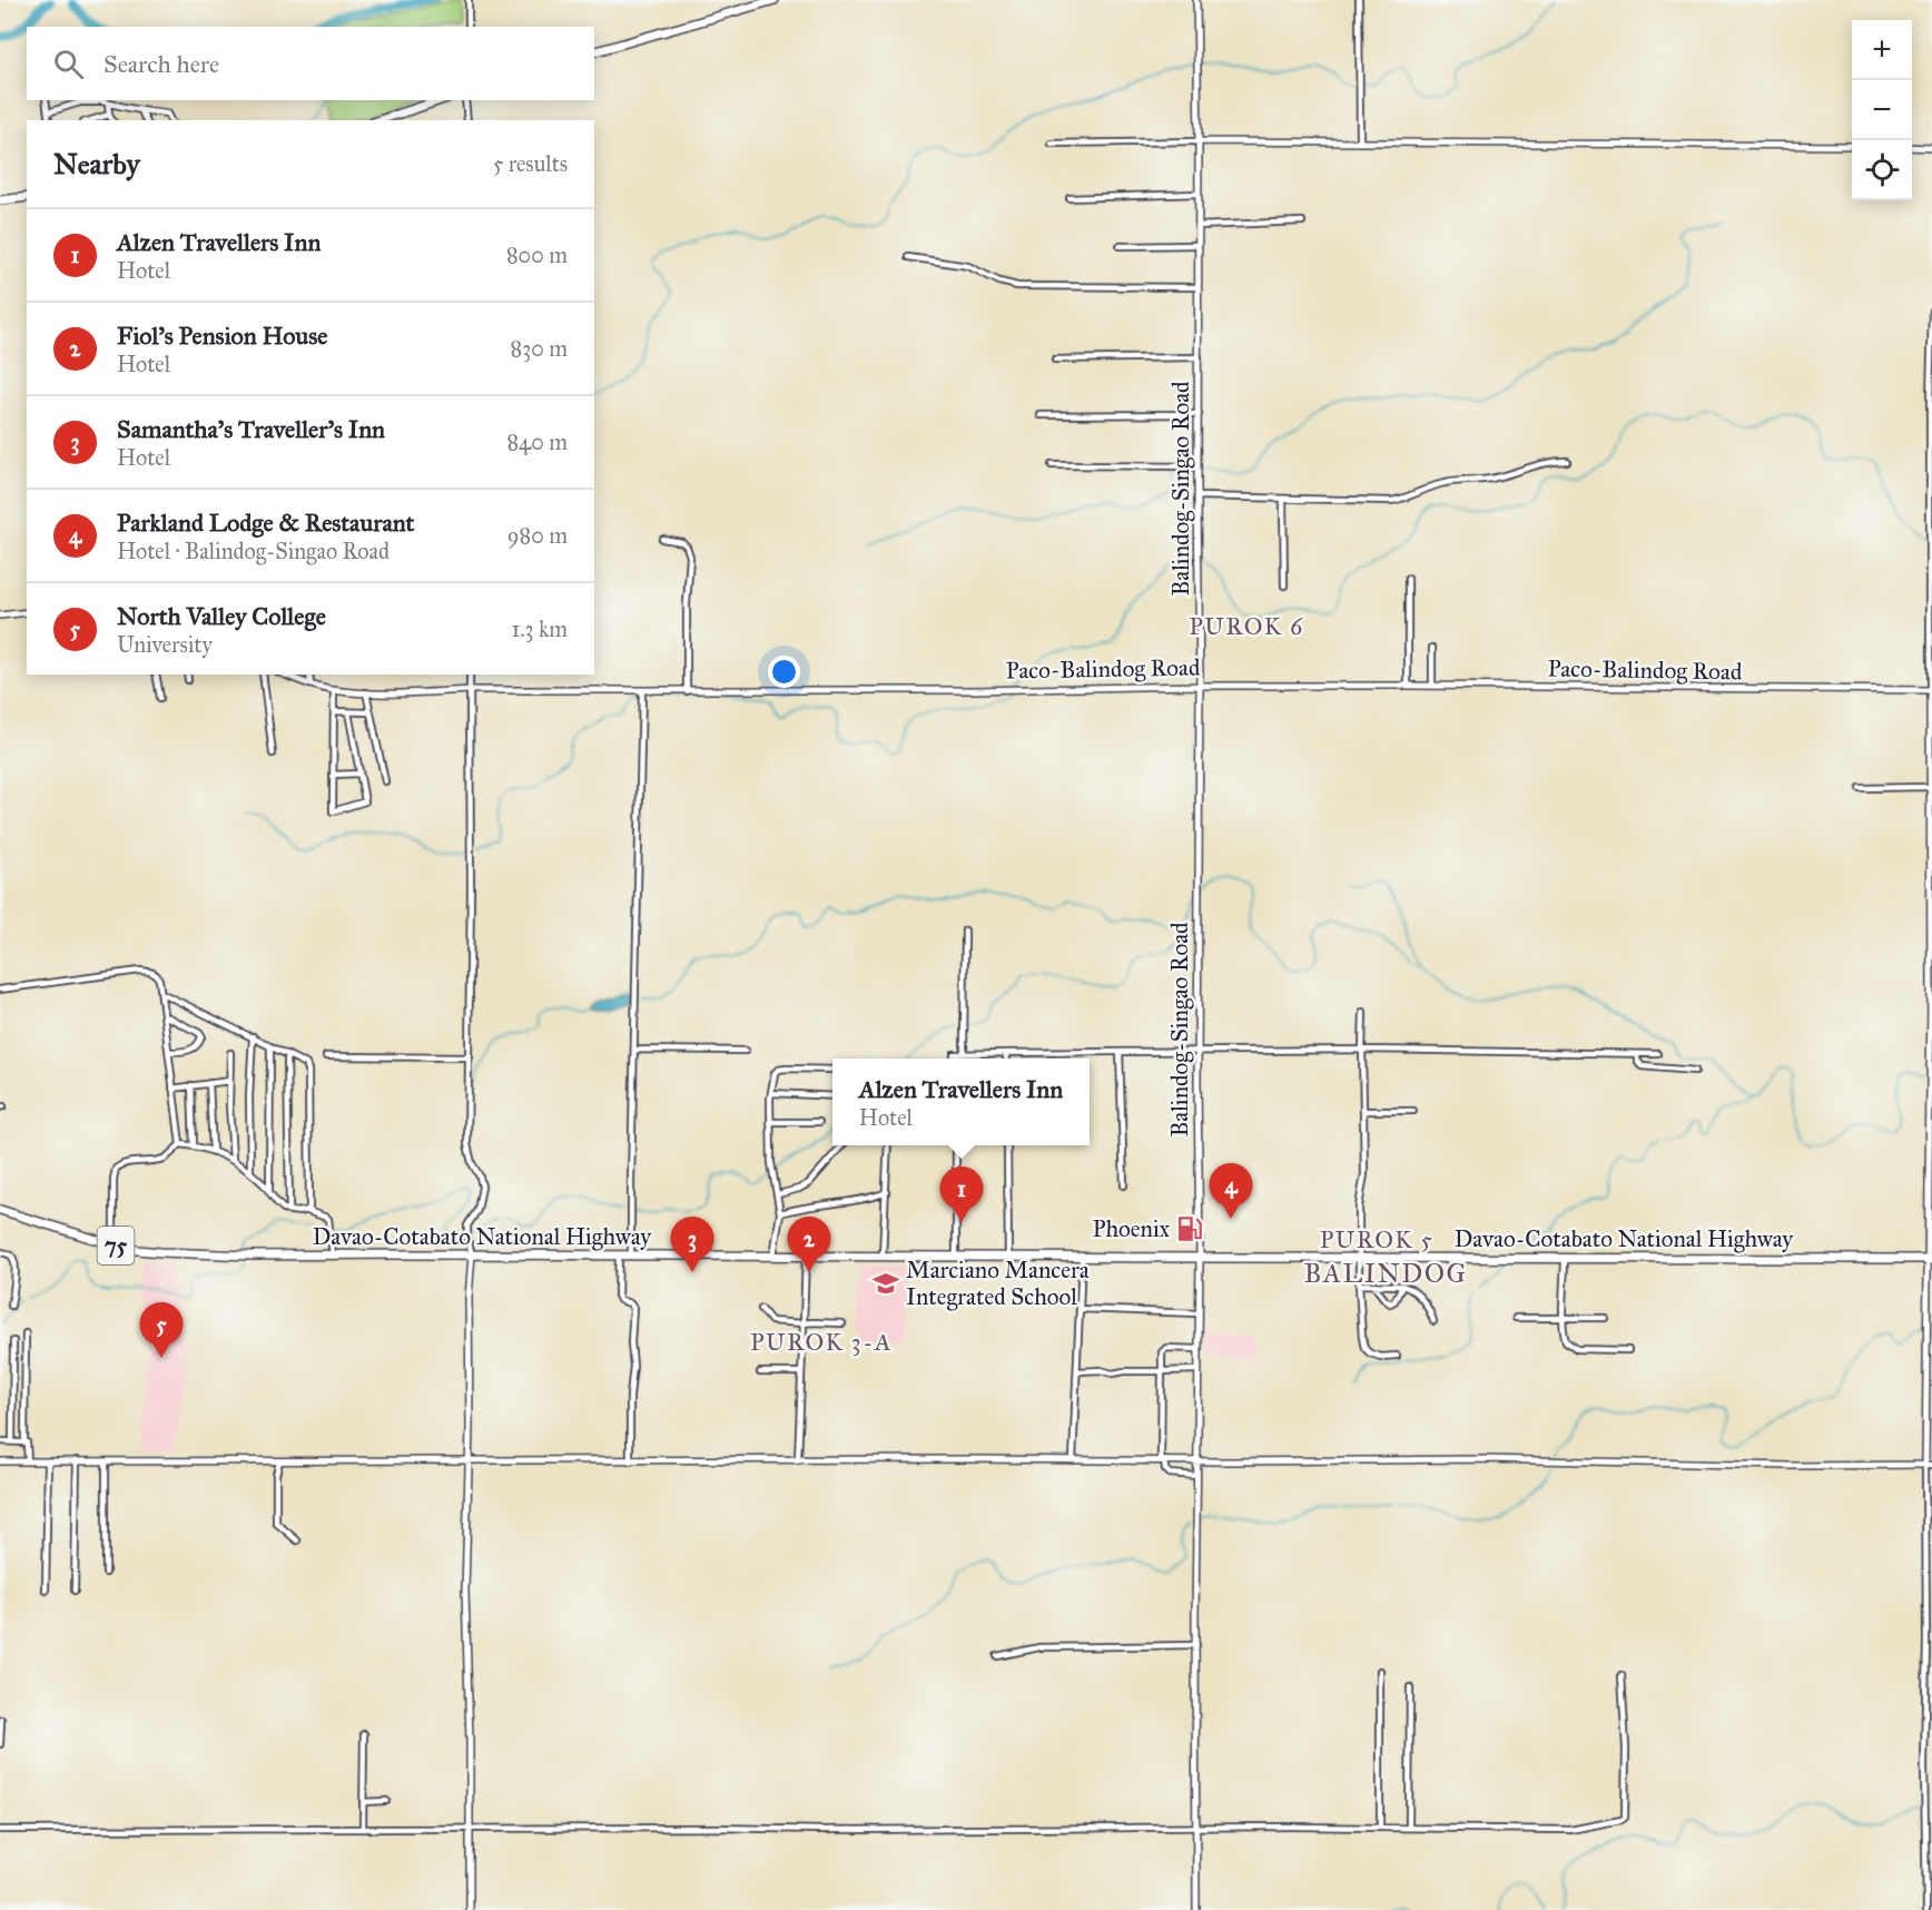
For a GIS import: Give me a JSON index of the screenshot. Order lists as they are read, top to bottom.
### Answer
{
  "streets": {
    "main road": ["Davao-Cotabato National Highway", "75"],
    "street": ["Balindog-Singao Road", "Paco-Balindog Road"]
  },
  "crossings": [
    ["Balindog-Singao Road", "Paco-Balindog Road"],
    ["Balindog-Singao Road", "Davao-Cotabato National Highway"]
  ],
  "districts": [
    "PUROK 6",
    "PUROK 5",
    "BALINDOG",
    "PUROK 3-A"
  ],
  "places": {
    "fuel station": ["Phoenix"],
    "school or university": ["Marciano Mancera Integrated School"]
  },
  "page": {
    "map_buttons": ["+", "−"],
    "search": "Search here",
    "heading": ["Nearby", "5 results"],
    "list": [
      {
        "mark": "1",
        "name": "Alzen Travellers Inn",
        "note": "Hotel",
        "value": "800 m"
      },
      {
        "mark": "2",
        "name": "Fiol's Pension House",
        "note": "Hotel",
        "value": "830 m"
      },
      {
        "mark": "3",
        "name": "Samantha's Traveller's Inn",
        "note": "Hotel",
        "value": "840 m"
      },
      {
        "mark": "4",
        "name": "Parkland Lodge & Restaurant",
        "note": "Hotel · Balindog-Singao Road",
        "value": "980 m"
      },
      {
        "mark": "5",
        "name": "North Valley College",
        "note": "University",
        "value": "1.3 km"
      }
    ],
    "popup": ["Alzen Travellers Inn", "Hotel"],
    "pins": [
      "4",
      "1",
      "2",
      "3",
      "5"
    ]
  }
}
